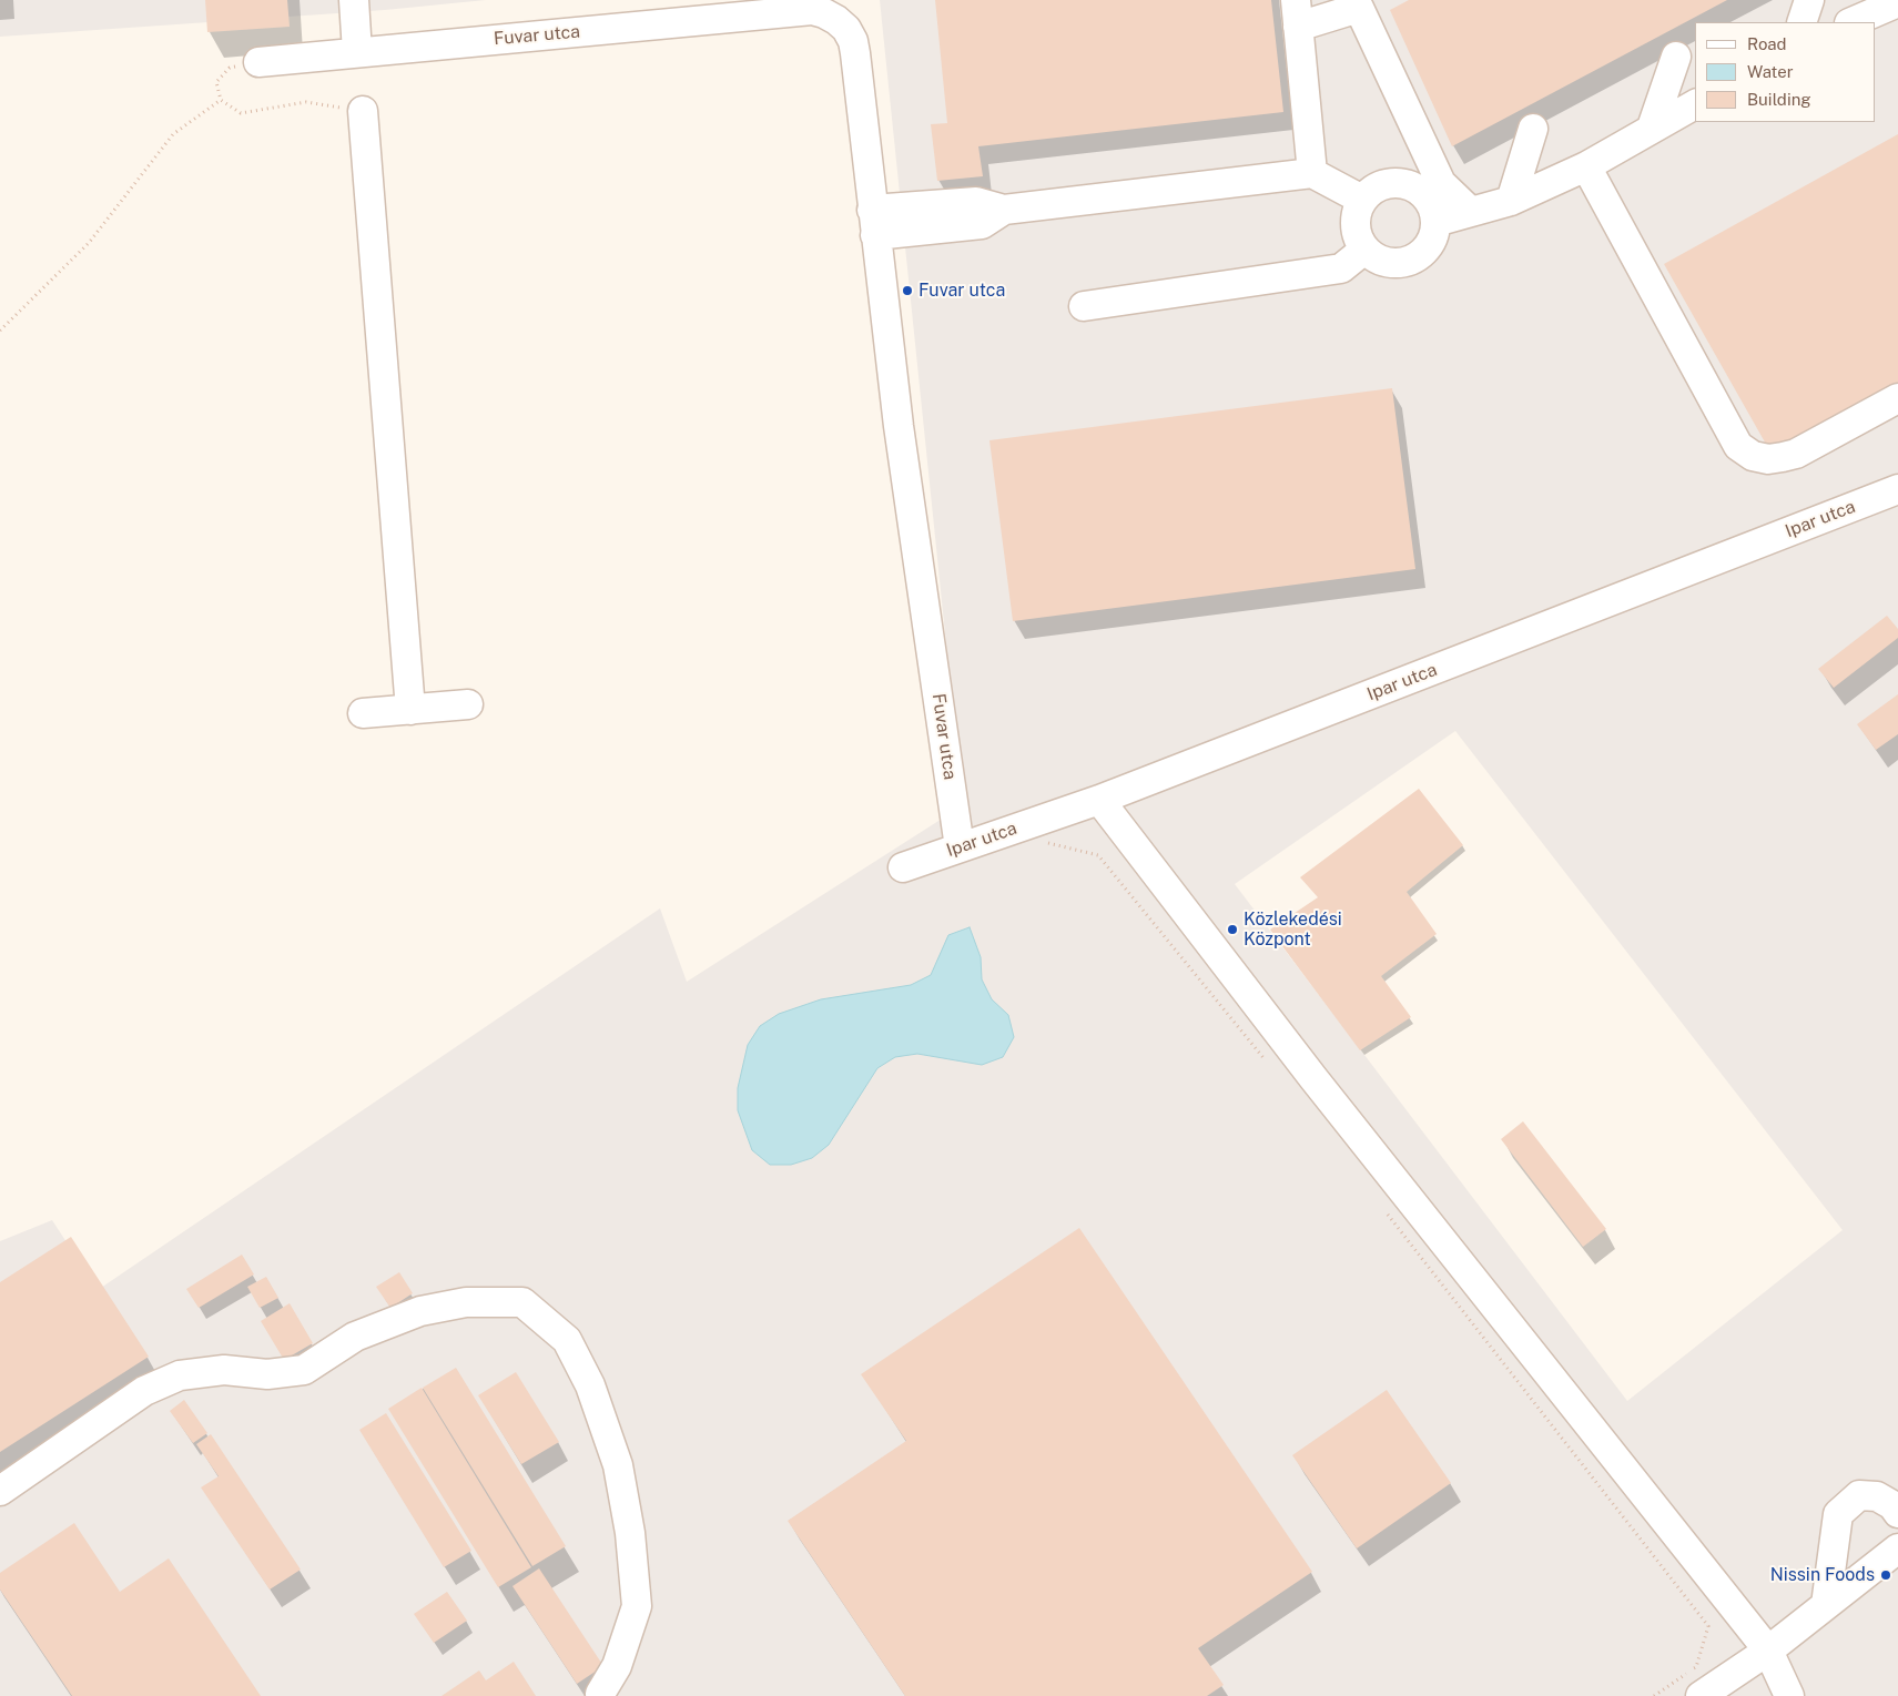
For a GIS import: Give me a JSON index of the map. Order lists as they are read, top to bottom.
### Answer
{
  "streets": {
    "street": ["Fuvar utca", "Ipar utca"]
  },
  "crossings": [
    ["Fuvar utca", "Ipar utca"]
  ],
  "places": ["Fuvar utca", "Közlekedési Központ", "Nissin Foods"],
  "legend": ["Road", "Water", "Building"]
}
